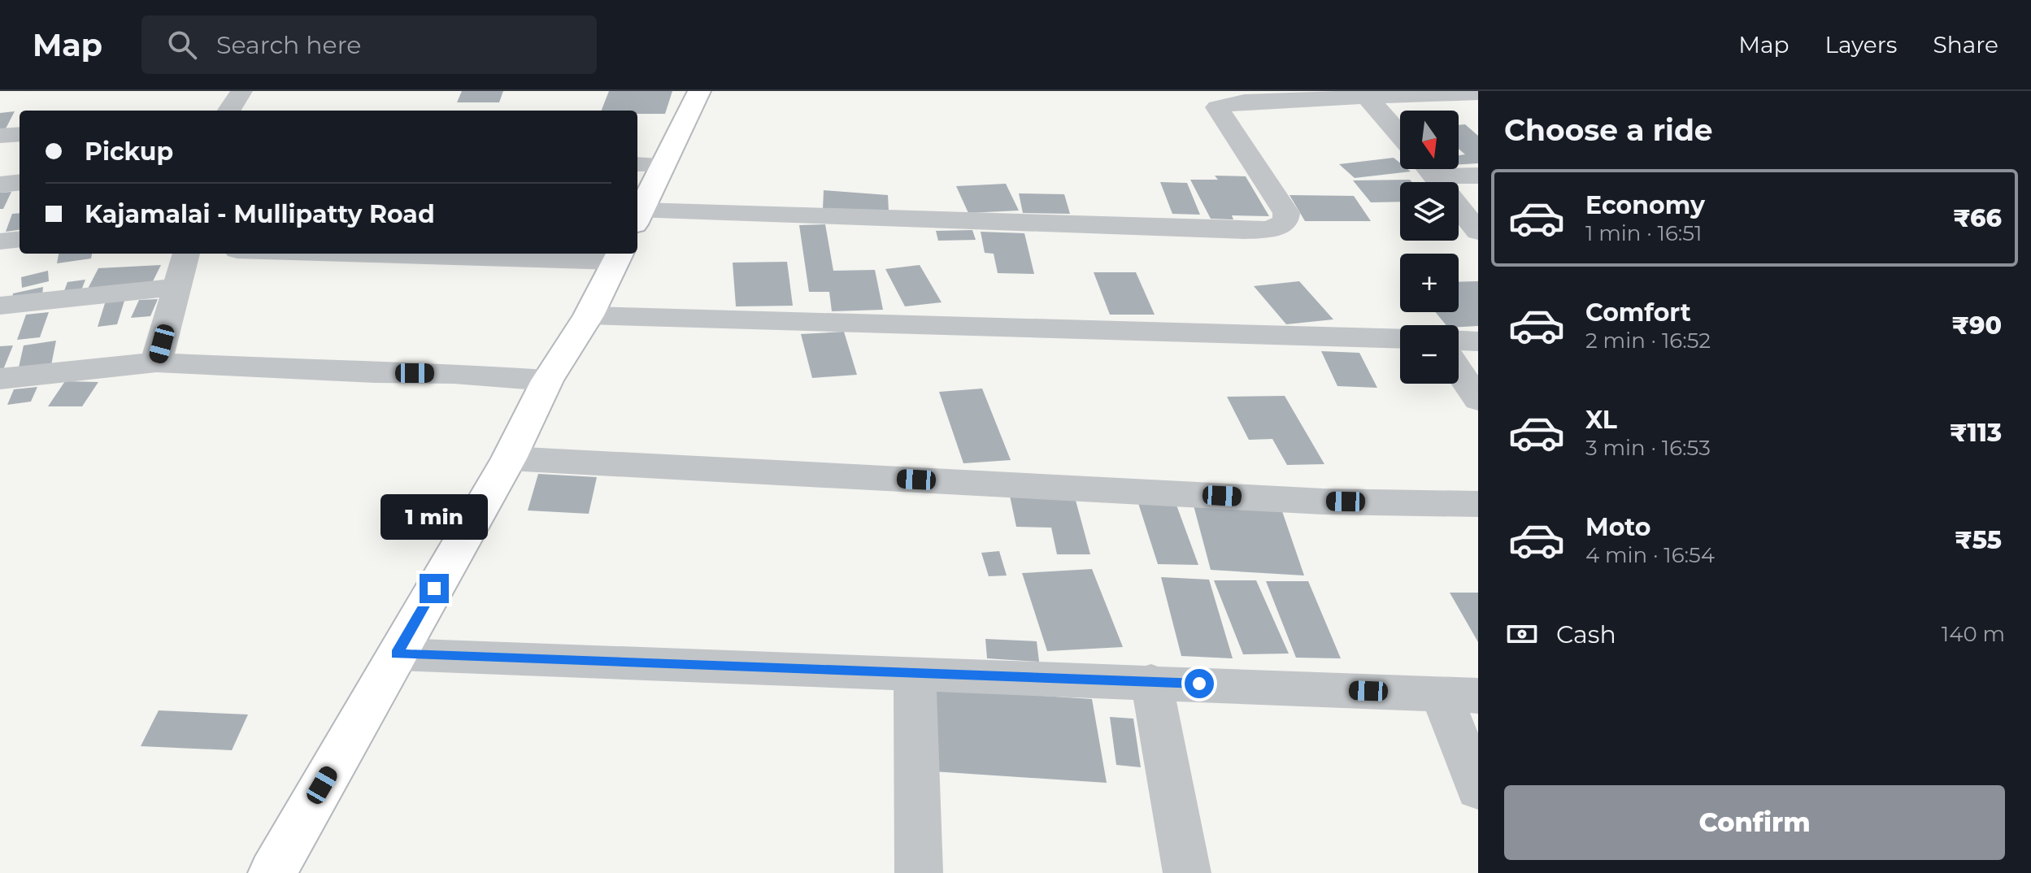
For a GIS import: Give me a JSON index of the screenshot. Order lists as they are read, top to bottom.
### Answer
{
  "north": "bottom",
  "page": {
    "header": "Map",
    "search": "Search here",
    "nav": ["Map", "Layers", "Share"],
    "heading": "Choose a ride",
    "map_buttons": ["+", "−"],
    "banner": ["Pickup", "Kajamalai - Mullipatty Road"],
    "list": [
      {
        "name": "Economy",
        "note": "1 min · 16:51",
        "value": "₹66"
      },
      {
        "name": "Comfort",
        "note": "2 min · 16:52",
        "value": "₹90"
      },
      {
        "name": "XL",
        "note": "3 min · 16:53",
        "value": "₹113"
      },
      {
        "name": "Moto",
        "note": "4 min · 16:54",
        "value": "₹55"
      }
    ],
    "bubble": "1 min",
    "pay": ["Cash", "140 m"],
    "buttons": "Confirm"
  }
}
